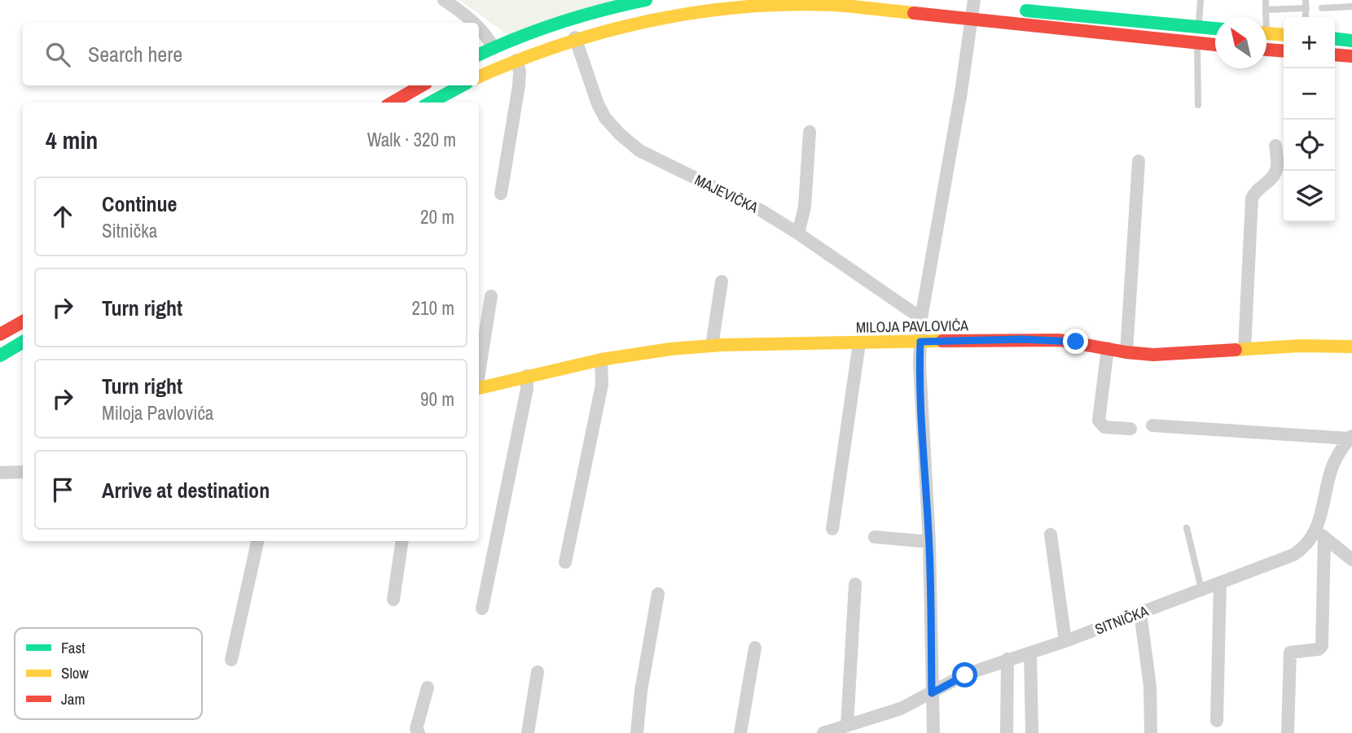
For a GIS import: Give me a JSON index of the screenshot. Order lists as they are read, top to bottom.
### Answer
{
  "streets": {
    "main road": ["MILOJA PAVLOVIĆA"],
    "street": ["MAJEVIČKA", "SITNIČKA"]
  },
  "legend": ["Fast", "Slow", "Jam"],
  "north": "top left",
  "page": {
    "map_buttons": ["+", "−"],
    "search": "Search here",
    "heading": ["4 min", "Walk · 320 m"],
    "list": [
      ["Continue", "Sitnička", "20 m"],
      ["Turn right", "210 m"],
      ["Turn right", "Miloja Pavlovića", "90 m"],
      "Arrive at destination"
    ]
  }
}
